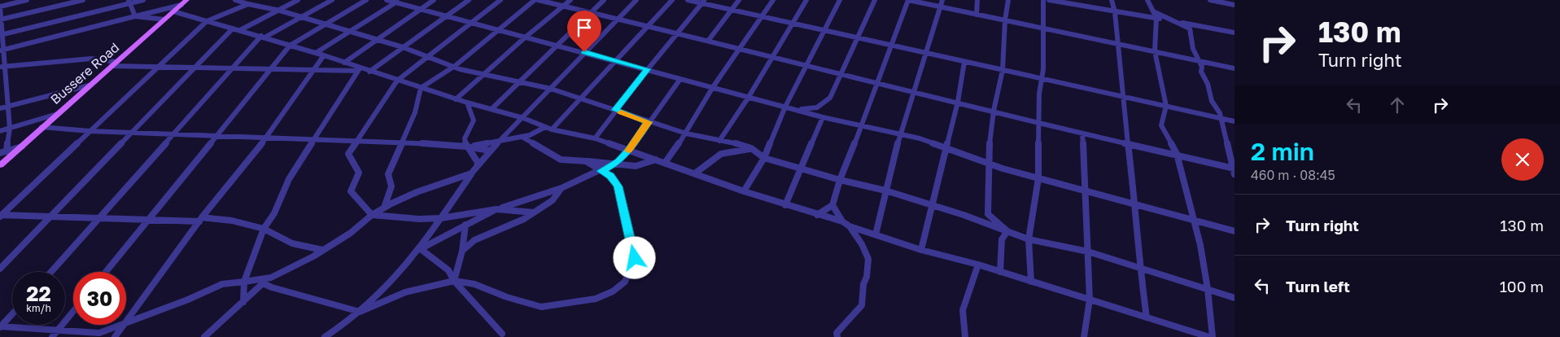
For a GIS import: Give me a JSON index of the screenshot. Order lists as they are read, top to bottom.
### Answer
{
  "streets": {
    "main road": ["Bussere Road"]
  },
  "page": {
    "turn": ["130 m", "Turn right"],
    "heading": ["2 min", "460 m · 08:45"],
    "list": [
      {
        "name": "Turn right",
        "value": "130 m"
      },
      {
        "name": "Turn left",
        "value": "100 m"
      }
    ],
    "speed": "22 km/h",
    "limit": "30"
  }
}
